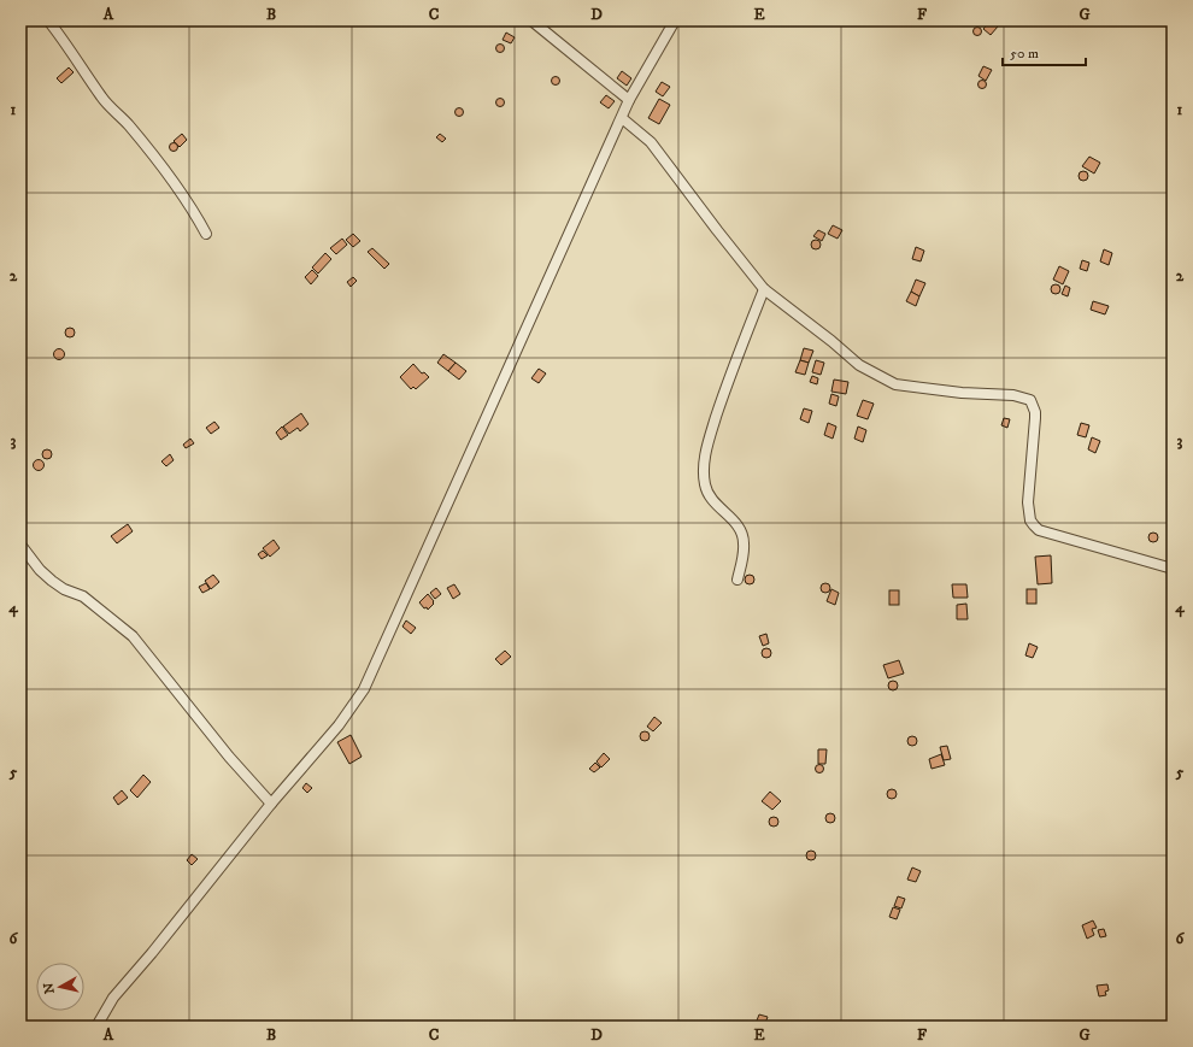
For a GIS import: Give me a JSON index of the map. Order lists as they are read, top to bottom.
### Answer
{
  "scale_bar": "50 m",
  "north": "left",
  "grid": {
    "columns": [
      "A",
      "B",
      "C",
      "D",
      "E",
      "F",
      "G"
    ],
    "rows": [
      "1",
      "2",
      "3",
      "4",
      "5",
      "6"
    ]
  }
}
